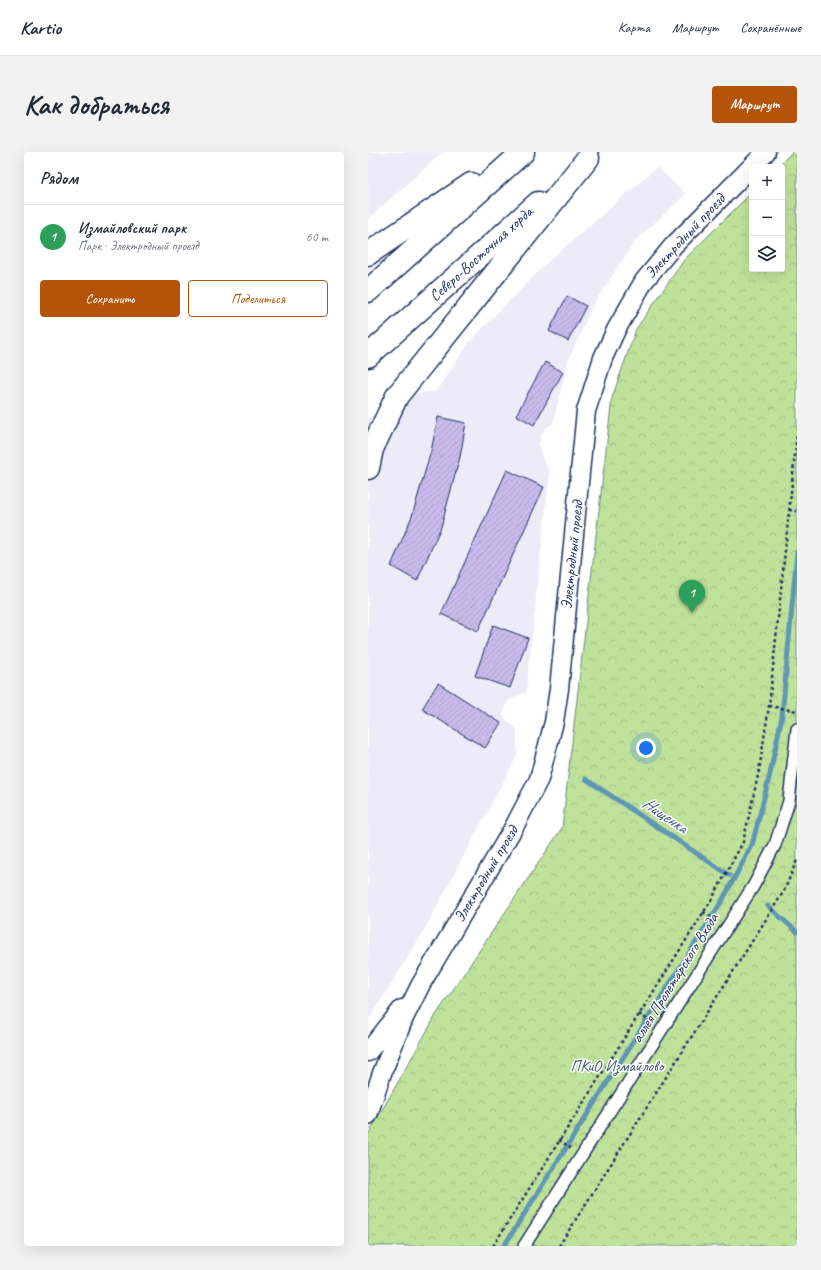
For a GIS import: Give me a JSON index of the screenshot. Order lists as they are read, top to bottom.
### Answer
{
  "streets": {
    "main road": ["Северо-Восточная хорда"],
    "street": ["Электродный проезд", "аллея Пролетарского Входа"]
  },
  "water": ["Нищенка"],
  "parks": ["ПКиО Измайлово"],
  "page": {
    "header": "Kartio",
    "nav": ["Карта", "Маршрут", "Сохранённые"],
    "buttons": [
      "Маршрут",
      ["Сохранить", "Поделиться"]
    ],
    "title": "Как добраться",
    "heading": "Рядом",
    "map_buttons": ["+", "−"],
    "list": [
      {
        "mark": "1",
        "name": "Измайловский парк",
        "note": "Парк · Электродный проезд",
        "value": "60 m"
      }
    ],
    "pins": "1"
  }
}
